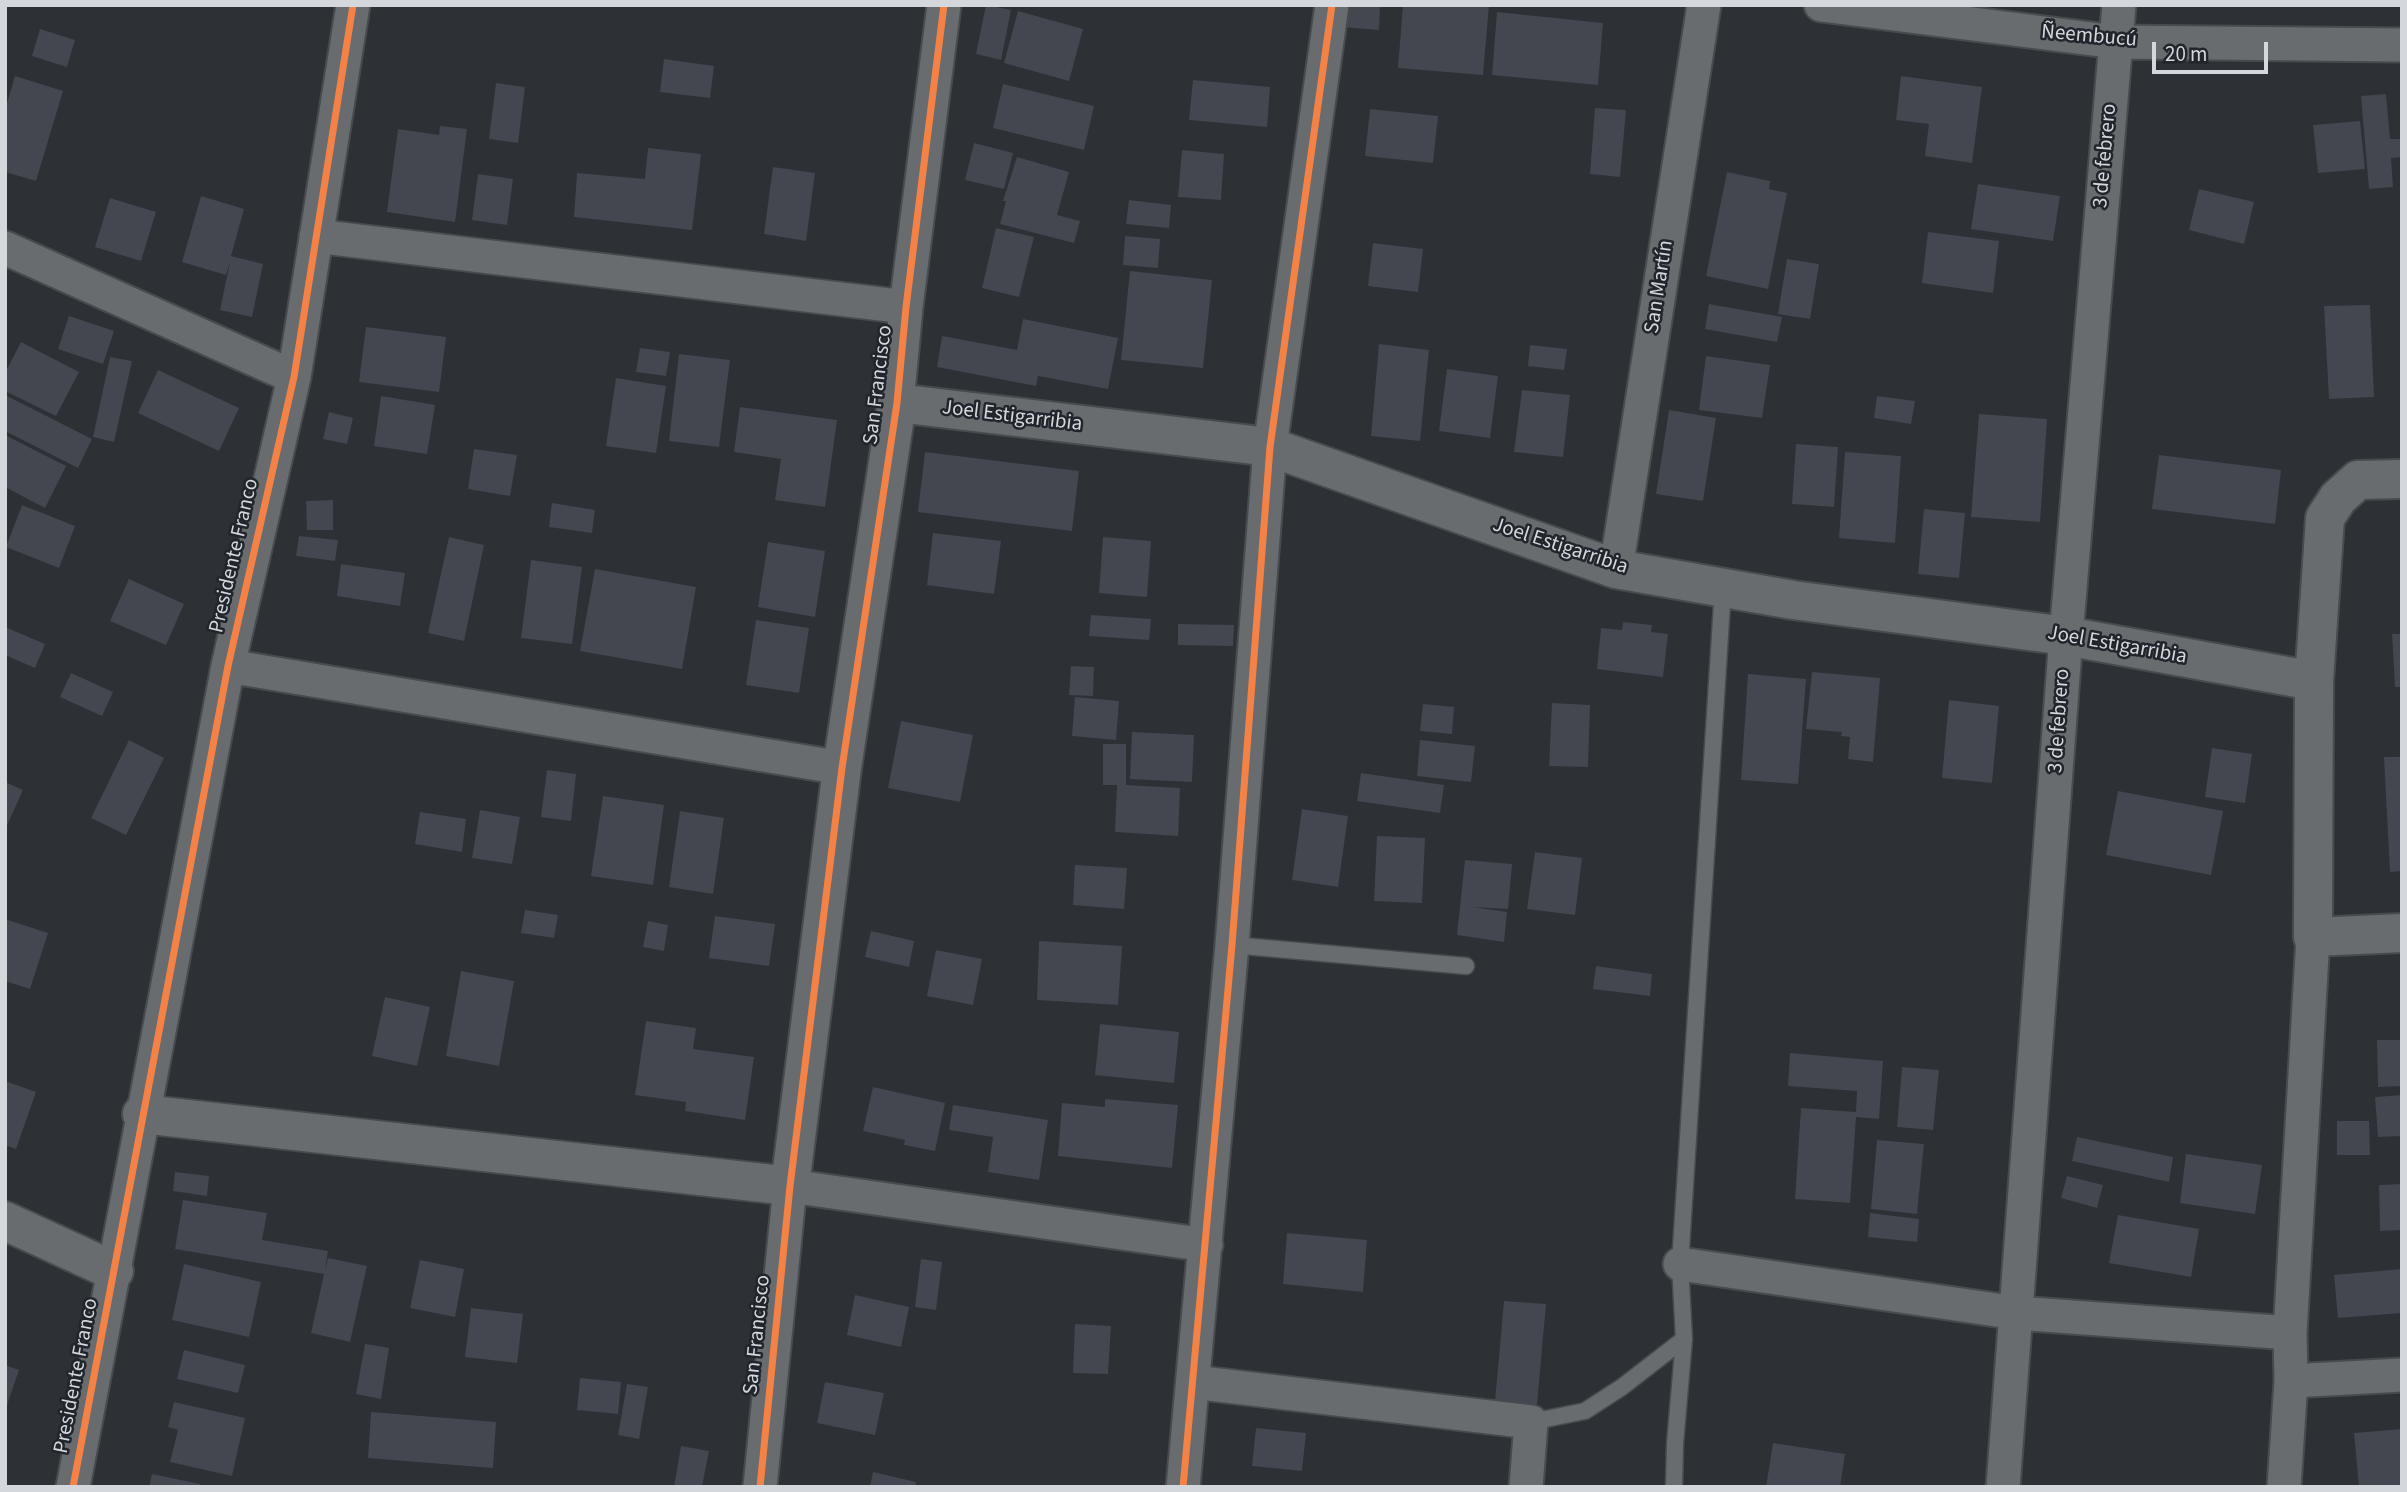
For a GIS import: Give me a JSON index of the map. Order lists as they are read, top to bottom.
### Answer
{
  "streets": {
    "street": [
      "Ñeembucú",
      "3 de febrero",
      "San Martín",
      "San Francisco",
      "Joel Estigarribia",
      "Presidente Franco"
    ]
  },
  "crossings": [
    ["Ñeembucú", "3 de febrero"],
    ["3 de febrero", "Joel Estigarribia"],
    ["San Martín", "Joel Estigarribia"],
    ["San Francisco", "Joel Estigarribia"]
  ],
  "scale_bar": "20 m"
}
